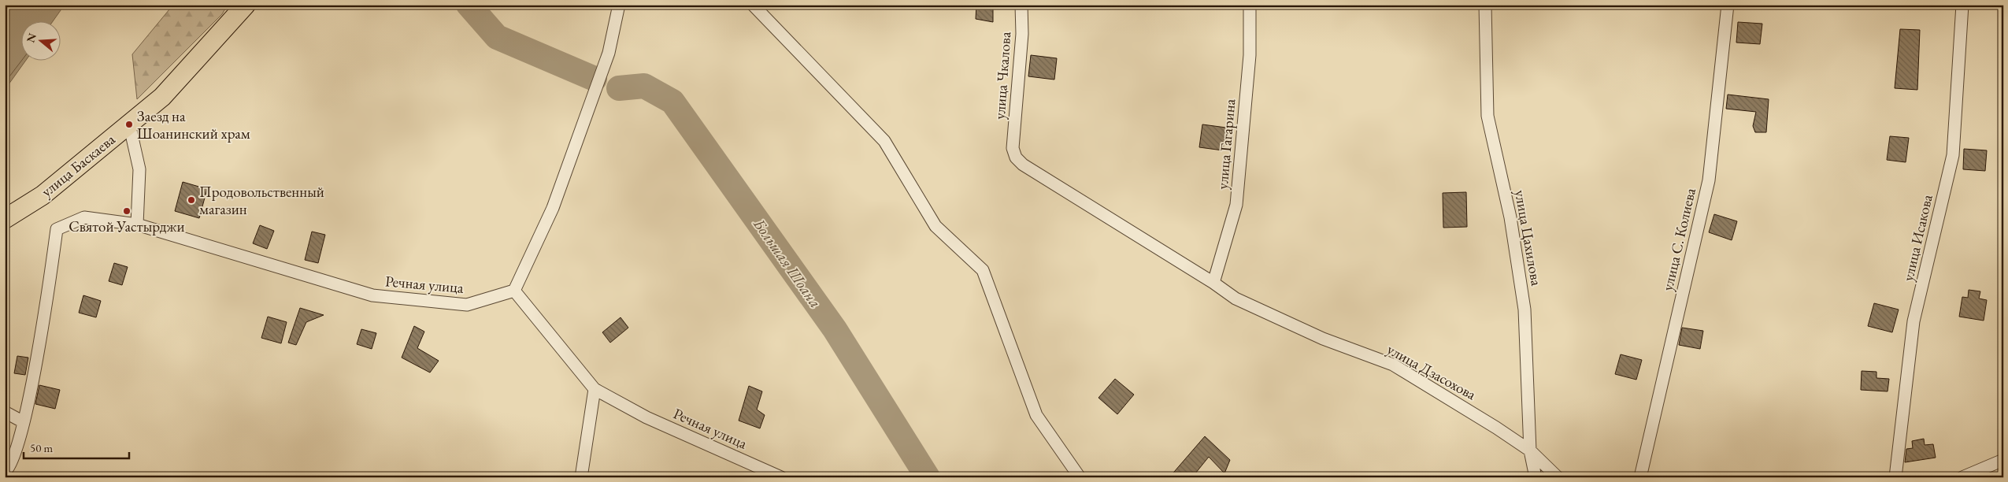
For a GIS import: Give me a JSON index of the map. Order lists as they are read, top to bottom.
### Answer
{
  "streets": {
    "main road": ["улица Баскаева"],
    "street": [
      "улица Чкалова",
      "улица Гагарина",
      "улица Цахилова",
      "улица Исакова",
      "улица С. Колиева",
      "Речная улица",
      "улица Дзасохова"
    ]
  },
  "crossings": [
    ["улица Чкалова", "улица Дзасохова"],
    ["улица Гагарина", "улица Дзасохова"],
    ["улица Цахилова", "улица Дзасохова"]
  ],
  "water": ["Большая Шоана"],
  "places": ["Заезд на Шоанинский храм", "Продовольственный магазин", "Святой Уастырджи"],
  "scale_bar": "50 m",
  "north": "left"
}
